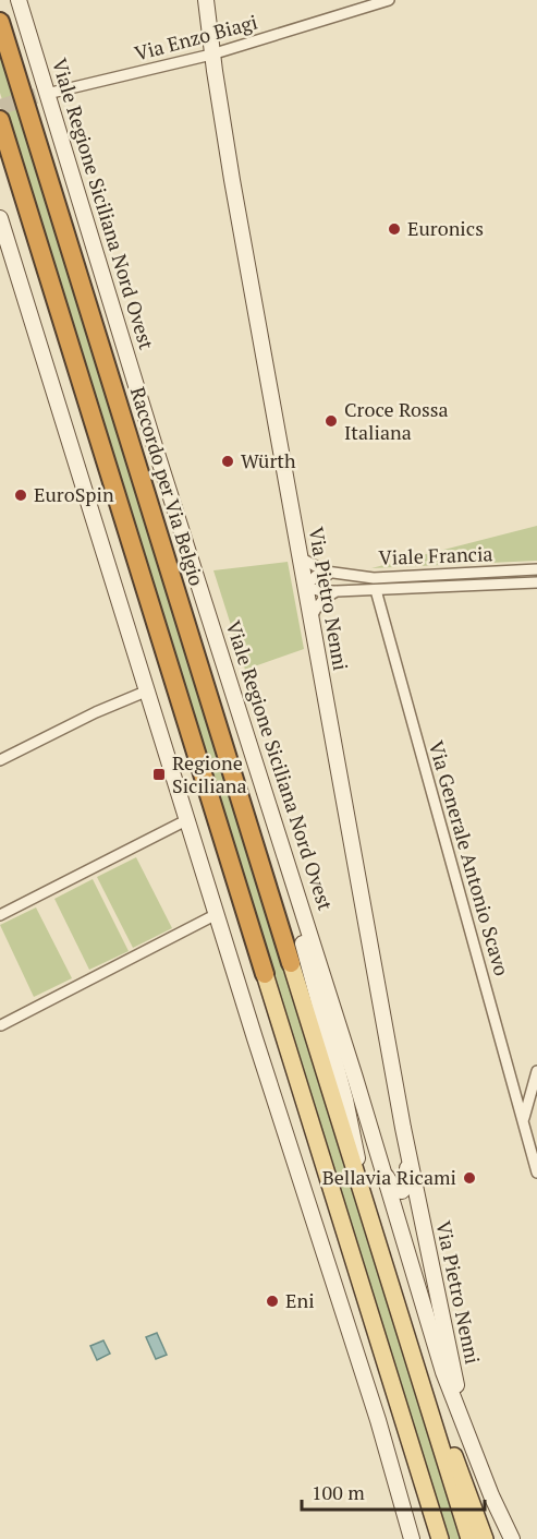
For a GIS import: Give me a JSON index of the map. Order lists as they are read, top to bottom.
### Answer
{
  "streets": {
    "highway": ["Raccordo per Via Belgio"],
    "street": [
      "Via Enzo Biagi",
      "Viale Regione Siciliana Nord Ovest",
      "Viale Francia",
      "Via Pietro Nenni",
      "Via Generale Antonio Scavo"
    ]
  },
  "crossings": [
    ["Via Enzo Biagi", "Viale Regione Siciliana Nord Ovest"],
    ["Via Enzo Biagi", "Via Pietro Nenni"],
    ["Viale Regione Siciliana Nord Ovest", "Via Pietro Nenni"],
    ["Viale Francia", "Via Pietro Nenni"],
    ["Viale Francia", "Via Generale Antonio Scavo"]
  ],
  "places": {
    "other": [
      "Euronics",
      "Croce Rossa Italiana",
      "Würth",
      "EuroSpin",
      "Bellavia Ricami",
      "Eni"
    ],
    "transit": ["Regione Siciliana"]
  },
  "scale_bar": "100 m"
}
